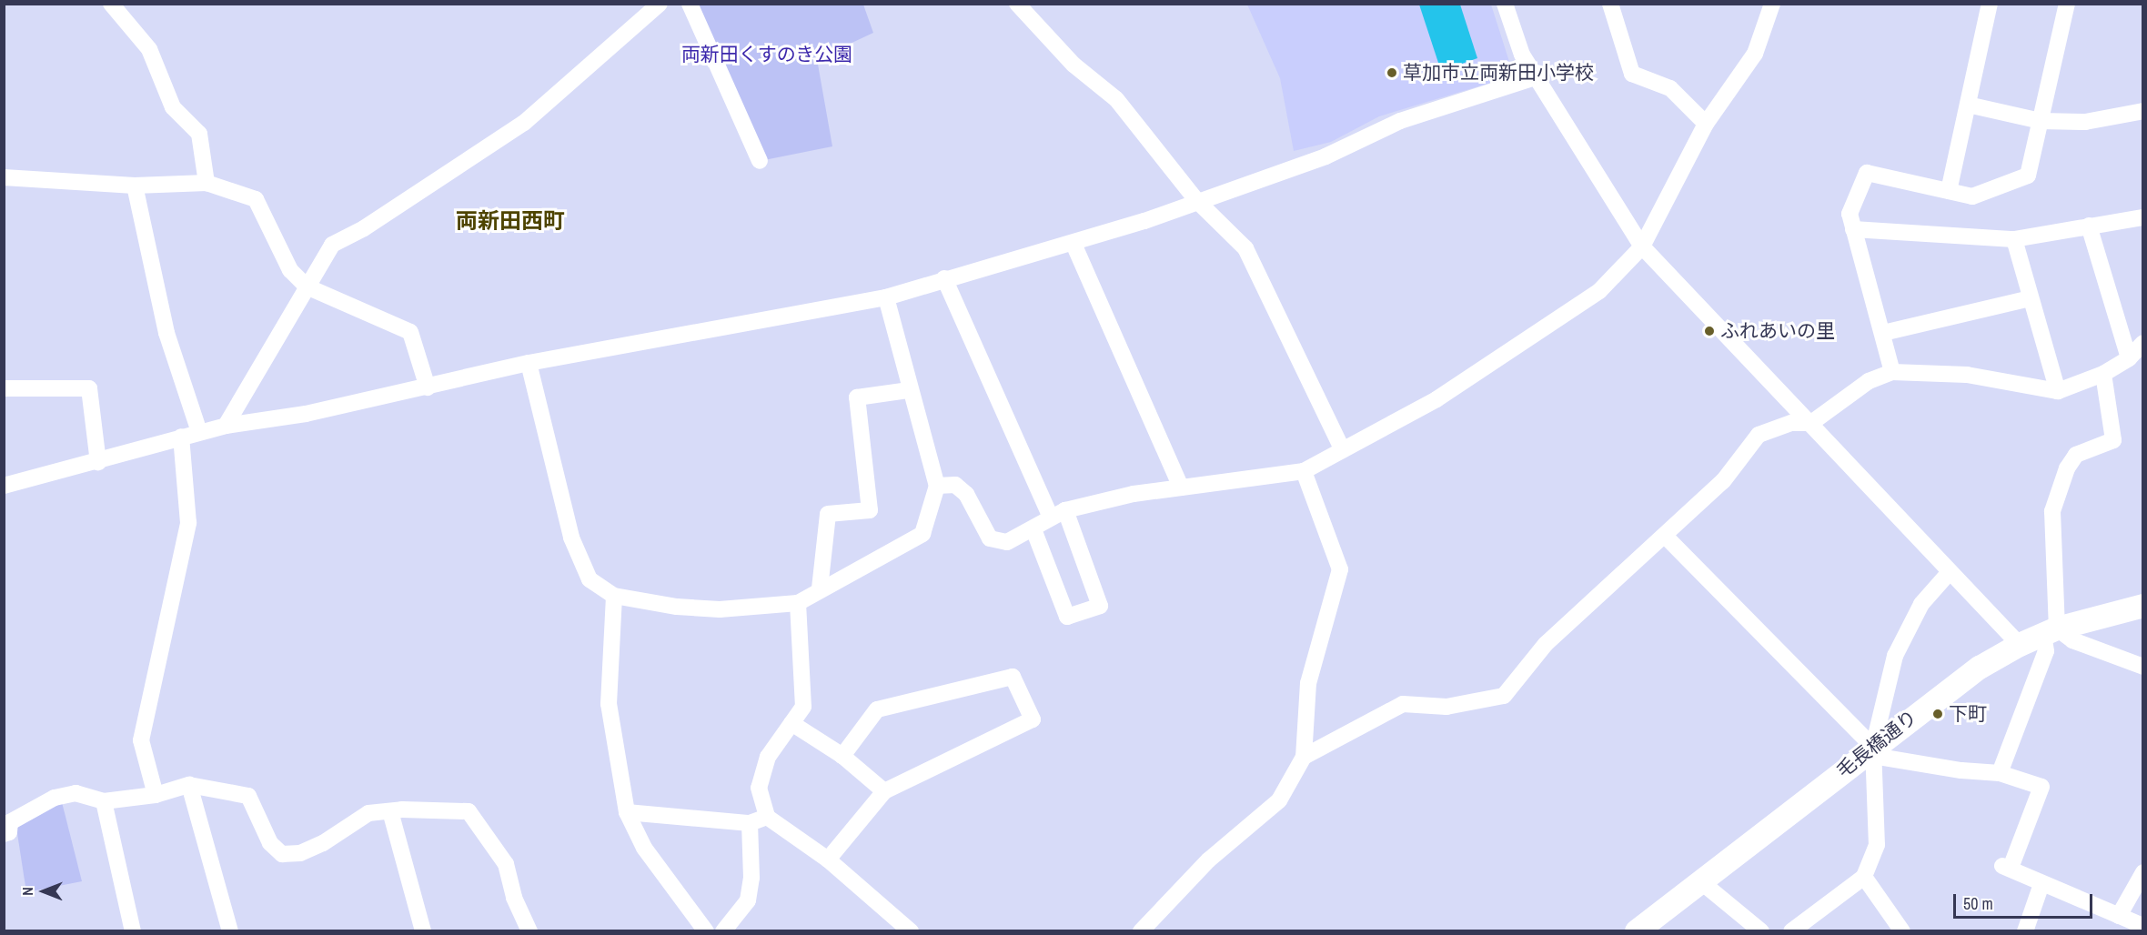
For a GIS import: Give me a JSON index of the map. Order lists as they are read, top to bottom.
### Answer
{
  "streets": {
    "street": ["毛長橋通り"]
  },
  "districts": ["両新田西町"],
  "parks": ["両新田くすのき公園"],
  "places": ["草加市立両新田小学校", "ふれあいの里", "下町"],
  "scale_bar": "50 m",
  "north": "left"
}
